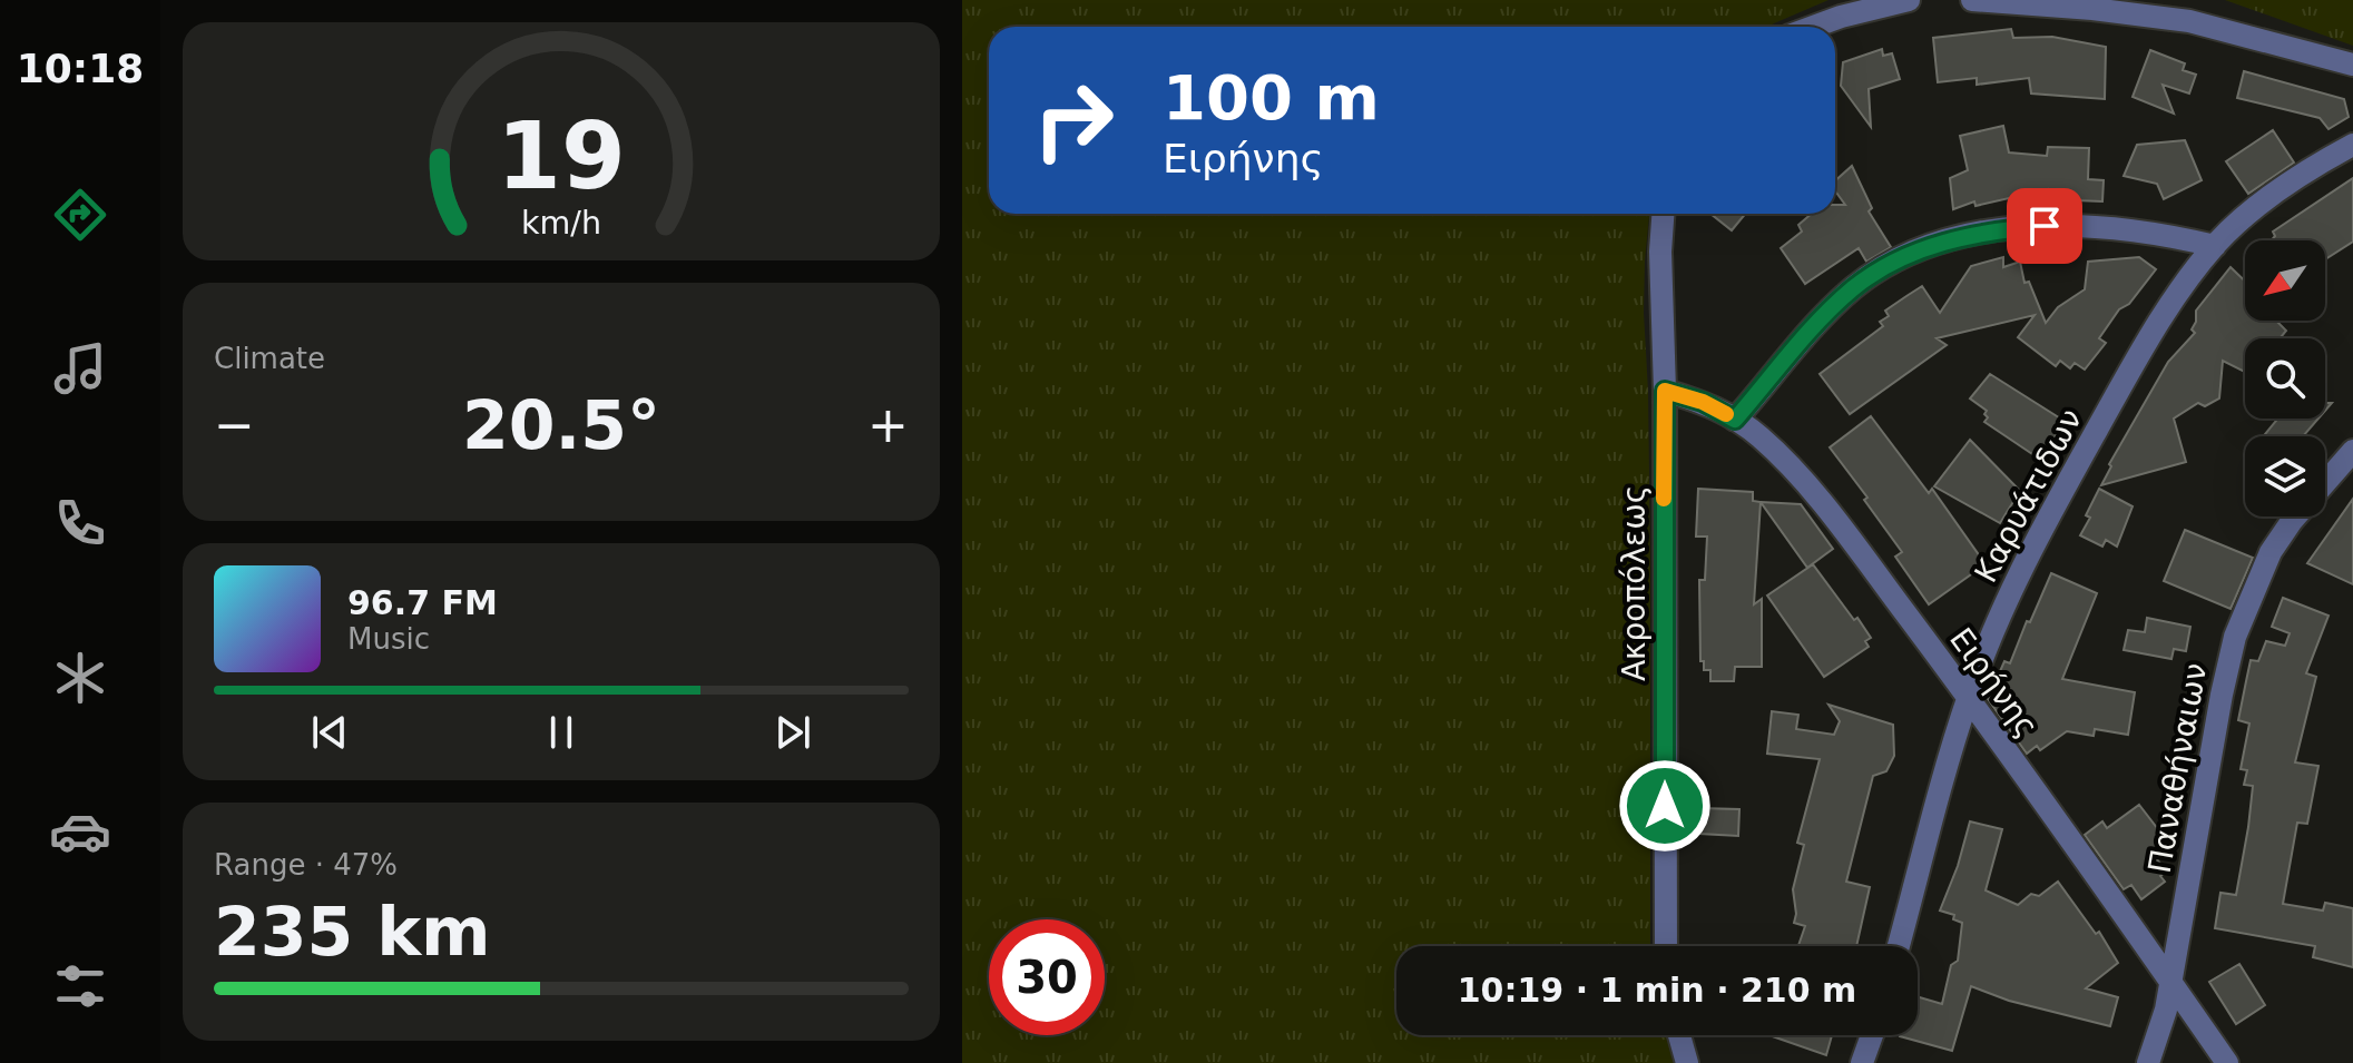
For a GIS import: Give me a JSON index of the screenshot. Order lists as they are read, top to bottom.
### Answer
{
  "streets": {
    "street": [
      "Καρυάτιδων",
      "Ακροπόλεως",
      "Ειρήνης",
      "Παναθήναιων"
    ]
  },
  "crossings": [
    ["Καρυάτιδων", "Ειρήνης"],
    ["Ακροπόλεως", "Ειρήνης"],
    ["Ειρήνης", "Παναθήναιων"]
  ],
  "north": "bottom left",
  "page": {
    "tabs": "10:18",
    "turn": ["100 m", "Ειρήνης"],
    "tile": [
      "Climate",
      ["Range · 47%", "235 km"]
    ],
    "heat": ["−", "20.5°", "+"],
    "song": ["96.7 FM", "Music"],
    "limit": "30",
    "trip": "10:19 · 1 min · 210 m",
    "gauge": ["19", "km/h"]
  }
}
